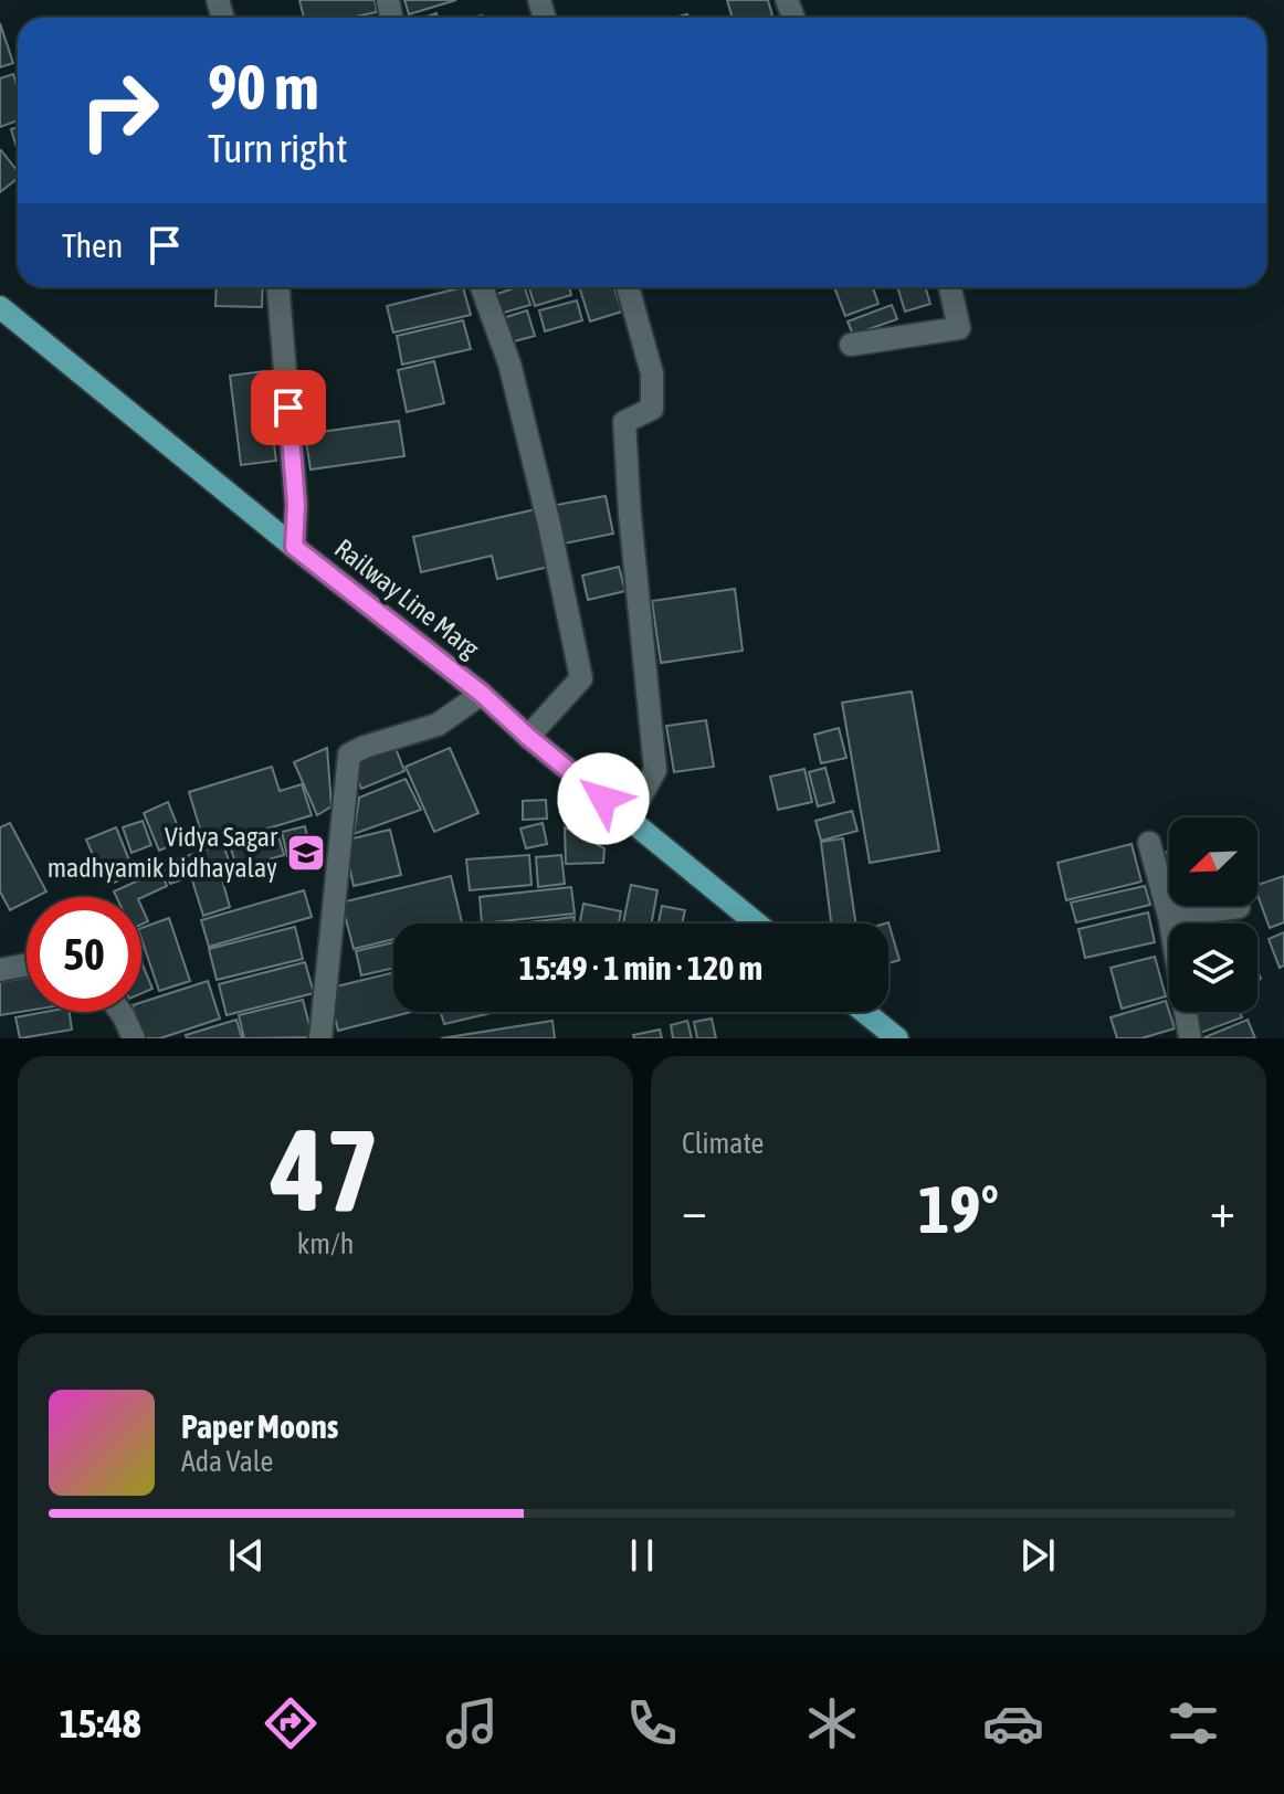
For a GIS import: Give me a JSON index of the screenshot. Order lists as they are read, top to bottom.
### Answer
{
  "streets": {
    "main road": ["Railway Line Marg"]
  },
  "places": {
    "school or university": ["Vidya Sagar madhyamik bidhayalay"]
  },
  "north": "bottom left",
  "page": {
    "turn": ["90 m", "Turn right"],
    "then": "Then",
    "limit": "50",
    "trip": "15:49 · 1 min · 120 m",
    "tile": [
      ["47", "km/h"],
      "Climate"
    ],
    "heat": ["−", "19°", "+"],
    "song": ["Paper Moons", "Ada Vale"],
    "tabs": "15:48"
  }
}
